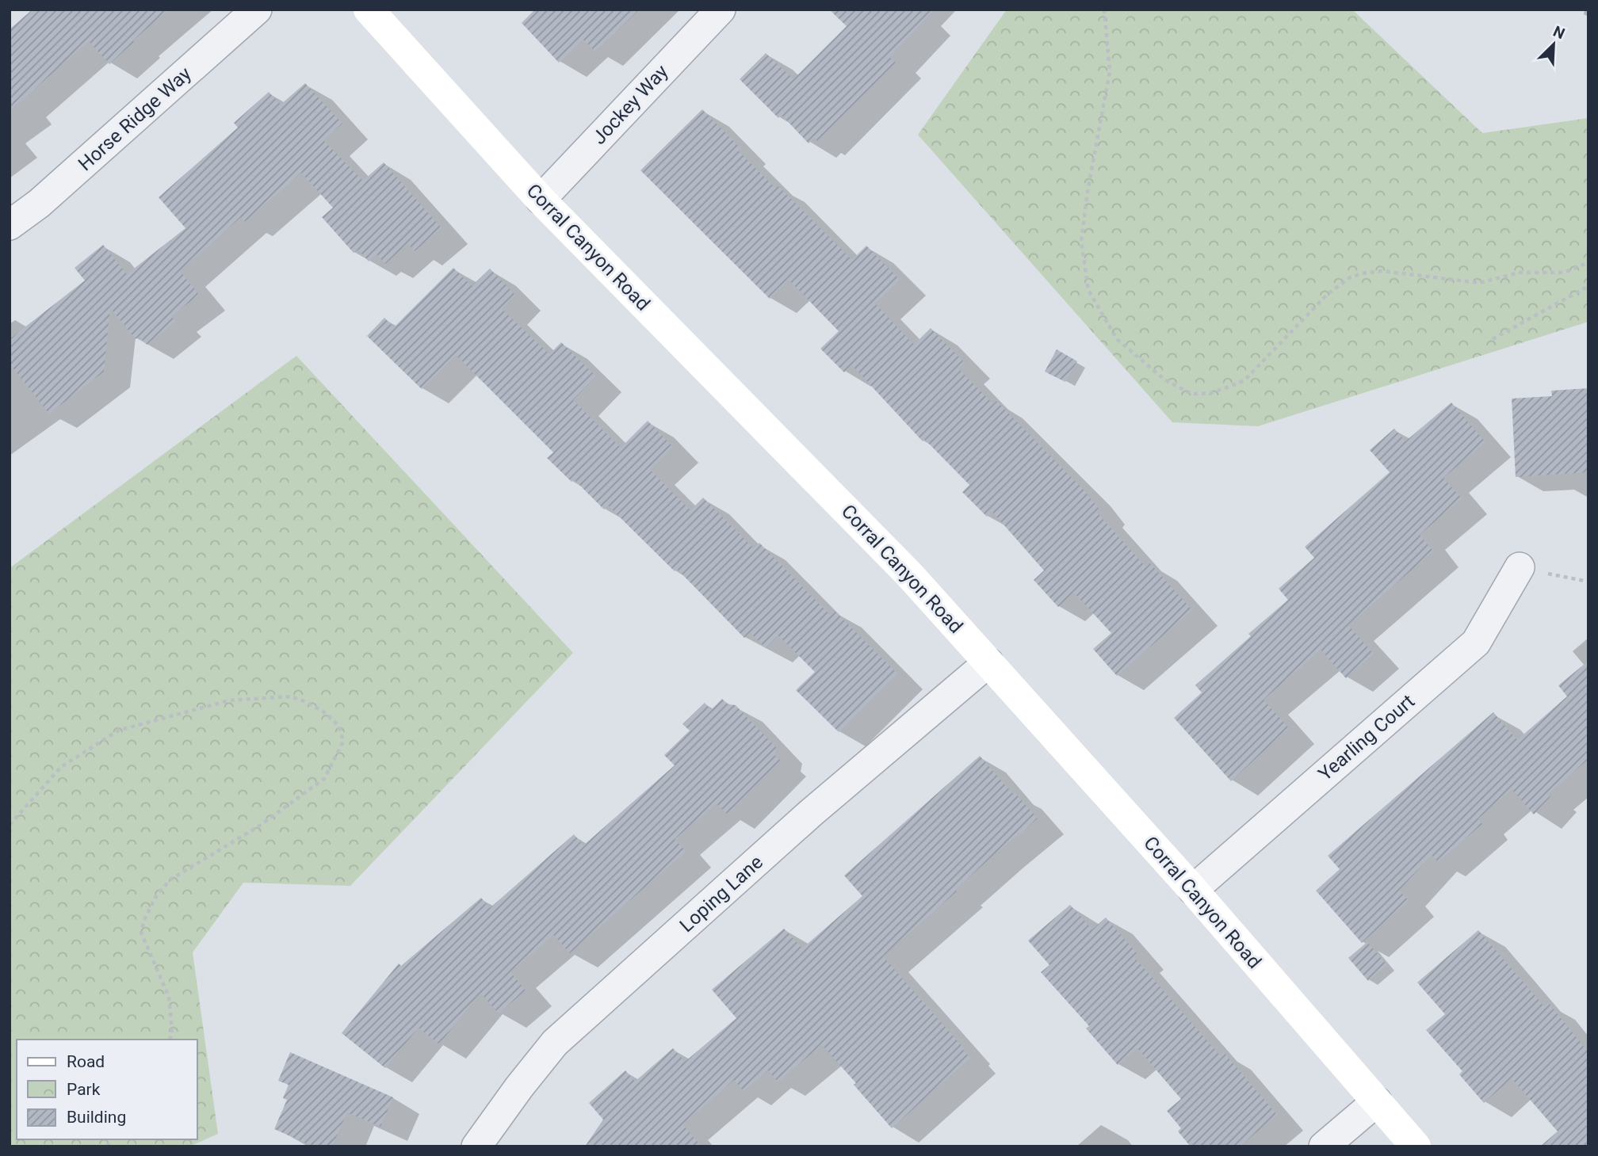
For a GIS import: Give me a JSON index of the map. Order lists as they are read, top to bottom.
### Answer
{
  "streets": {
    "main road": ["Corral Canyon Road"],
    "street": [
      "Jockey Way",
      "Horse Ridge Way",
      "Yearling Court",
      "Loping Lane"
    ]
  },
  "crossings": [
    ["Jockey Way", "Corral Canyon Road"],
    ["Corral Canyon Road", "Yearling Court"],
    ["Corral Canyon Road", "Loping Lane"]
  ],
  "legend": ["Road", "Park", "Building"],
  "north": "top right"
}
